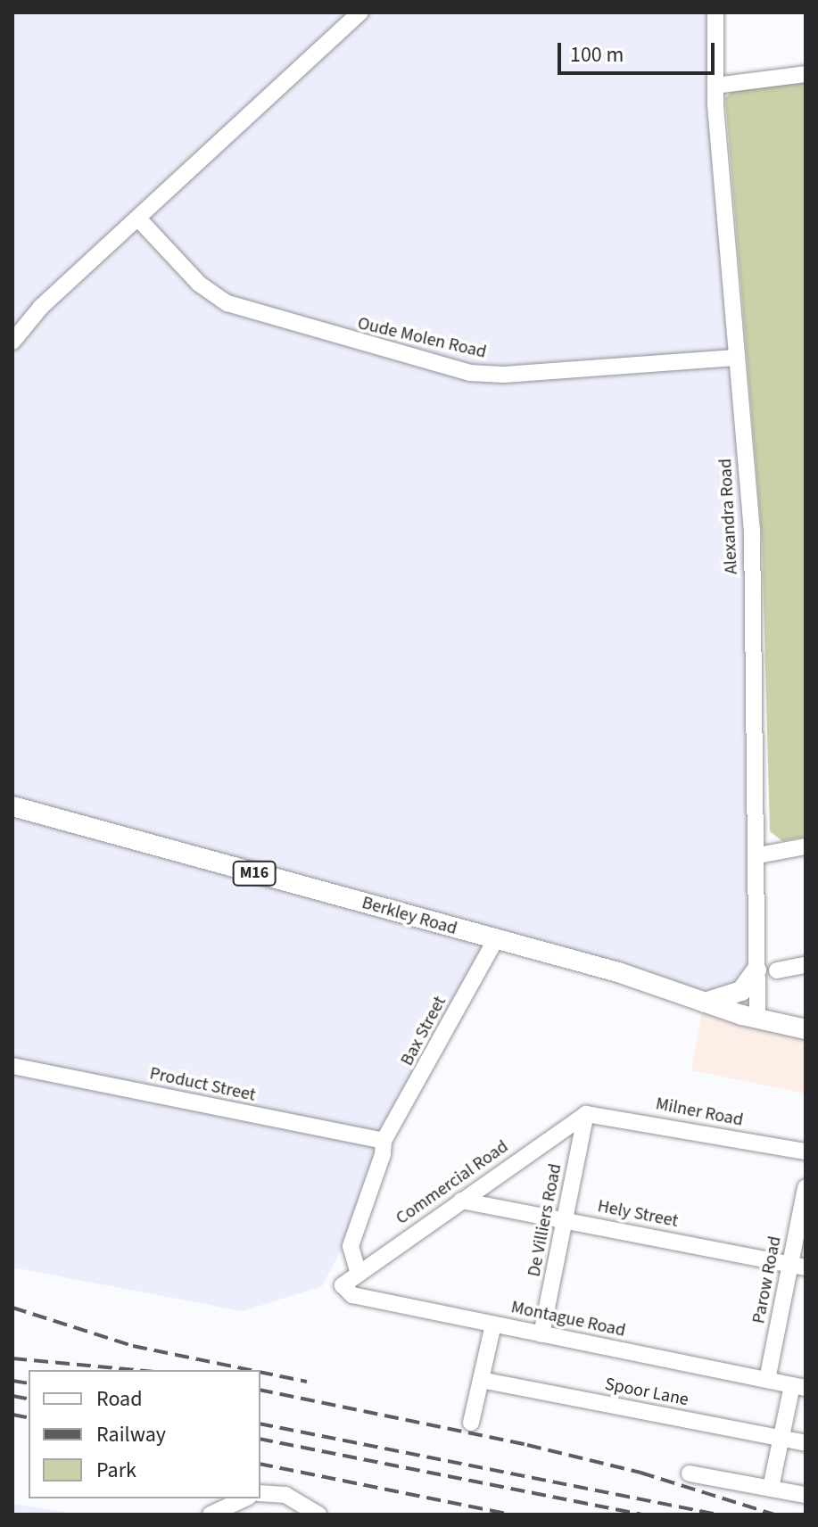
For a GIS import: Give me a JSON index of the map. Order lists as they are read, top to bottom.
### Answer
{
  "streets": {
    "main road": ["M16", "Berkley Road"],
    "street": [
      "Oude Molen Road",
      "Alexandra Road",
      "Bax Street",
      "Product Street",
      "Milner Road",
      "Commercial Road",
      "Hely Street",
      "De Villiers Road",
      "Parow Road",
      "Montague Road",
      "Spoor Lane"
    ]
  },
  "crossings": [
    ["Oude Molen Road", "Alexandra Road"],
    ["Alexandra Road", "Berkley Road"],
    ["Berkley Road", "Bax Street"],
    ["Bax Street", "Product Street"],
    ["Bax Street", "Commercial Road"],
    ["Milner Road", "Commercial Road"],
    ["Milner Road", "De Villiers Road"],
    ["Commercial Road", "Hely Street"],
    ["Commercial Road", "De Villiers Road"],
    ["Commercial Road", "Montague Road"],
    ["Hely Street", "De Villiers Road"],
    ["Hely Street", "Parow Road"],
    ["De Villiers Road", "Montague Road"],
    ["Parow Road", "Montague Road"],
    ["Montague Road", "Spoor Lane"]
  ],
  "legend": ["Road", "Railway", "Park"],
  "scale_bar": "100 m"
}
